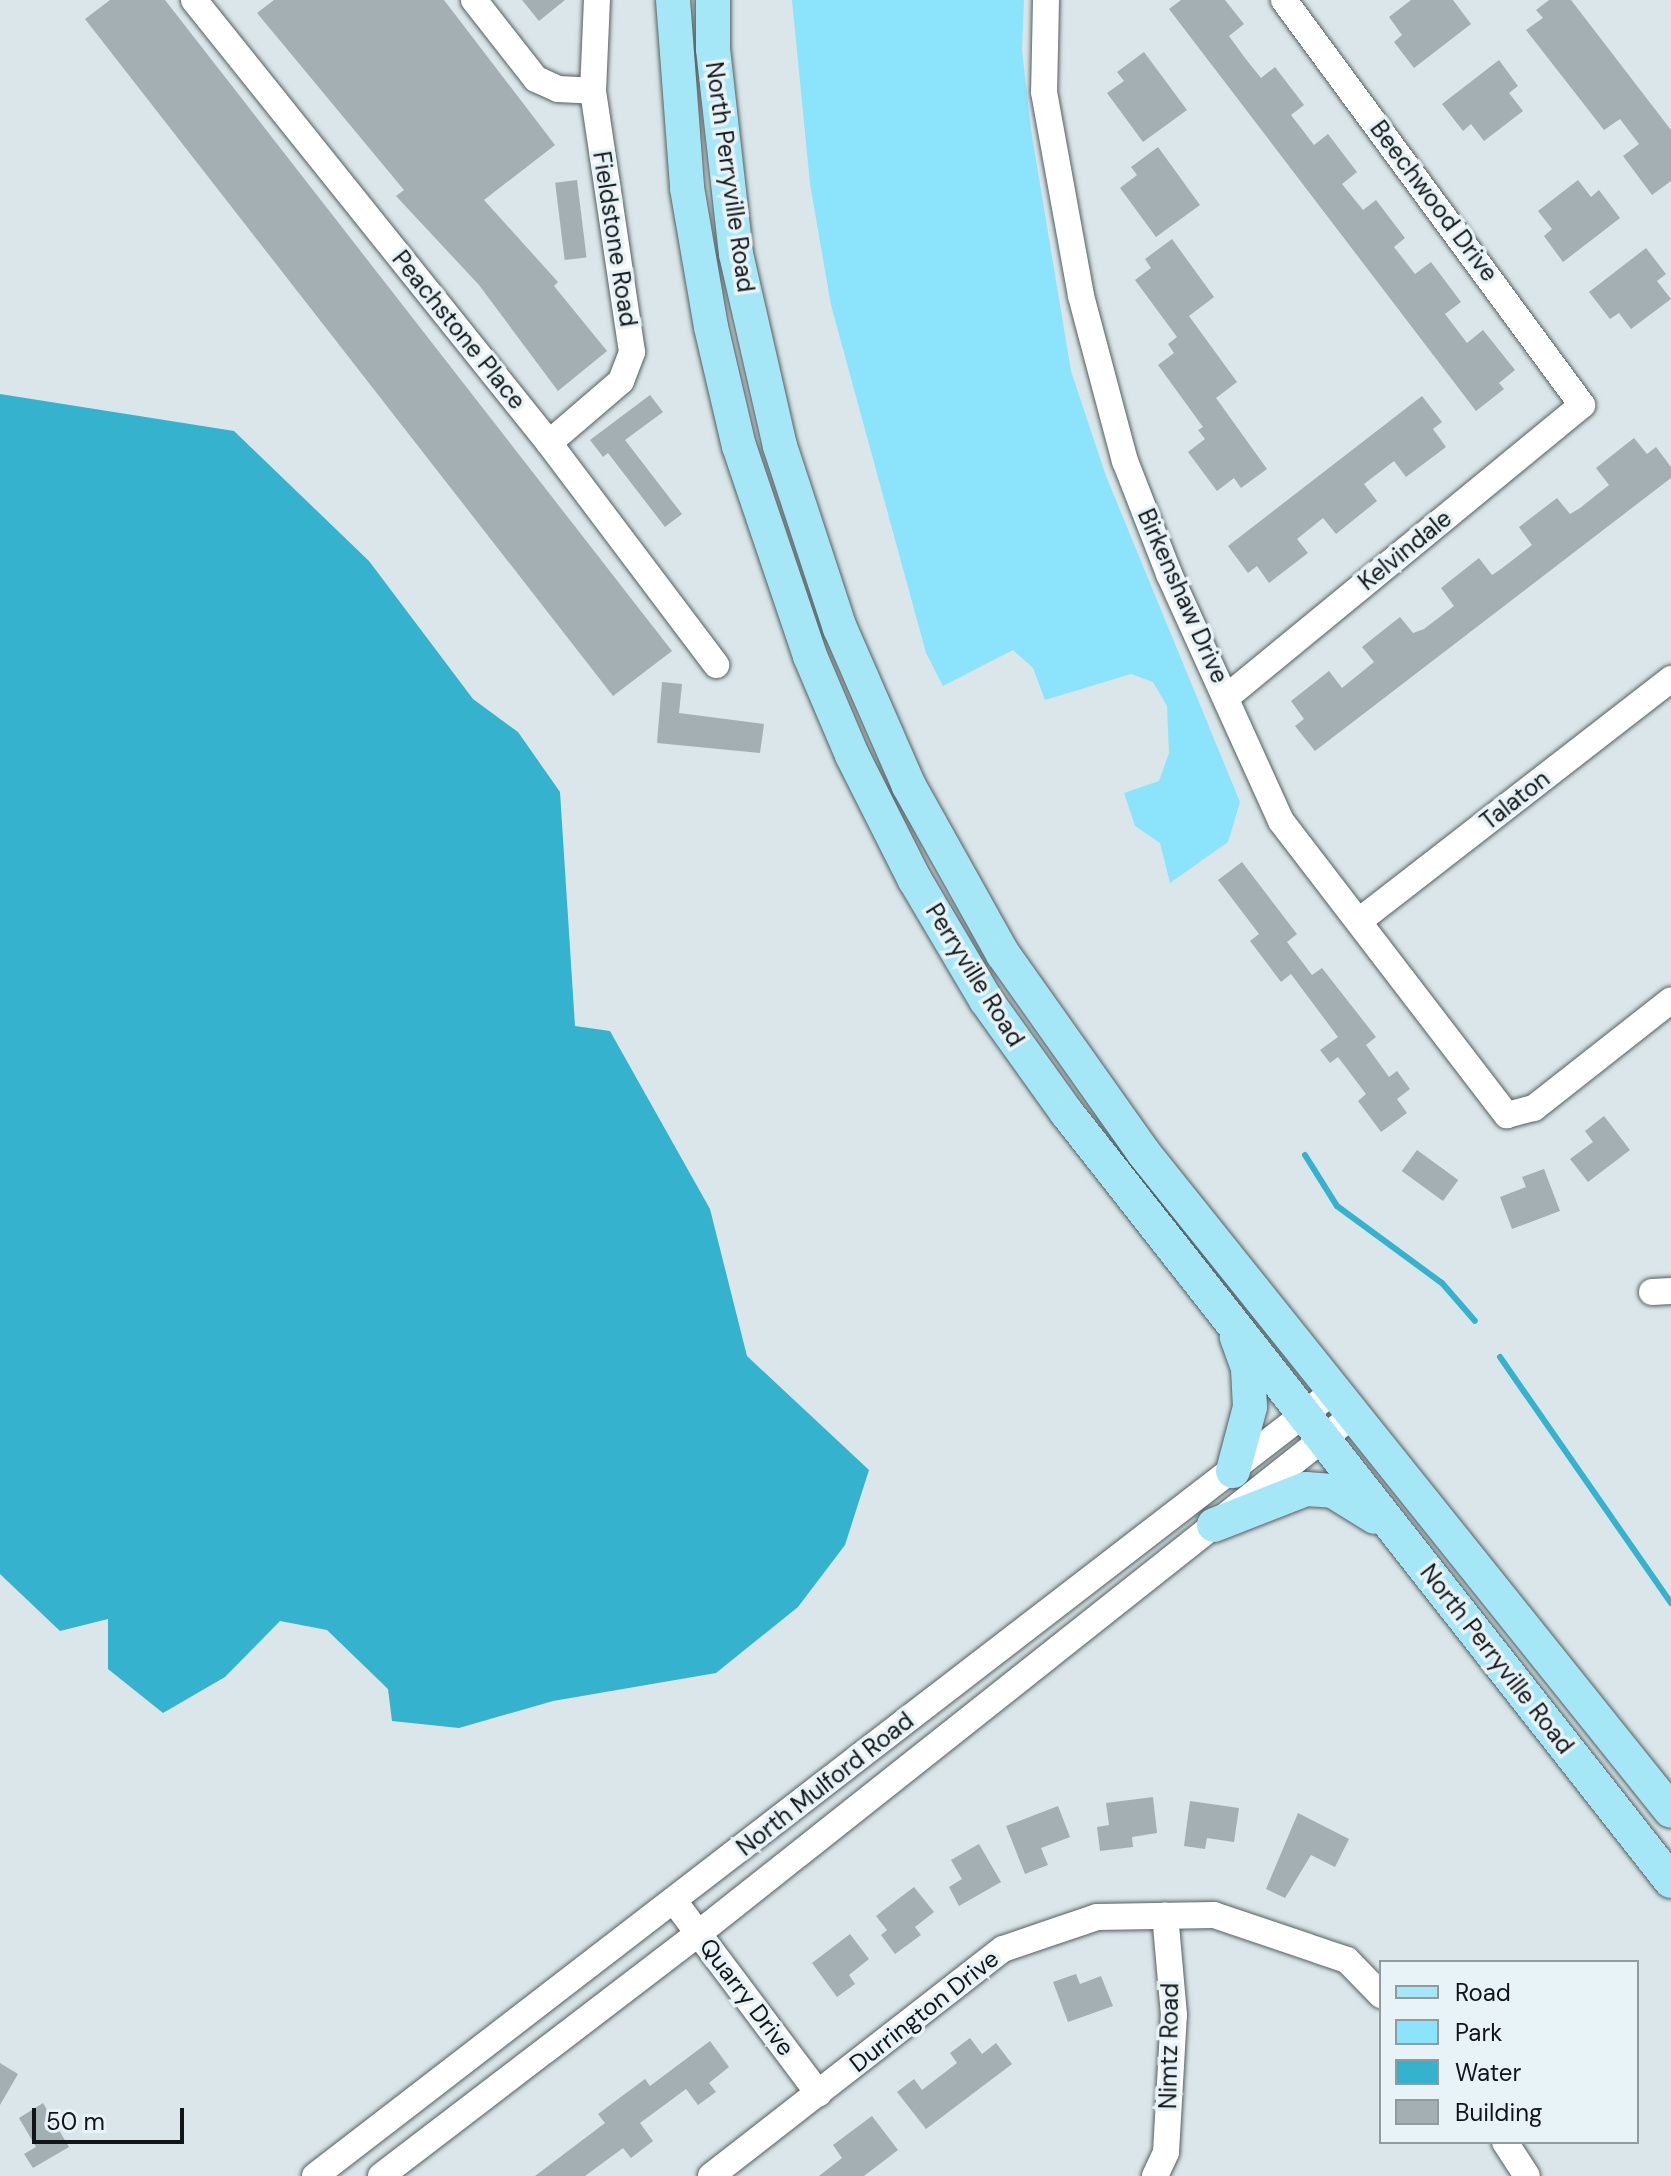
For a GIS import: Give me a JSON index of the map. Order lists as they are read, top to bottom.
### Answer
{
  "streets": {
    "main road": ["North Perryville Road", "Perryville Road"],
    "street": [
      "Beechwood Drive",
      "Fieldstone Road",
      "Peachstone Place",
      "Kelvindale",
      "Birkenshaw Drive",
      "Talaton",
      "North Mulford Road",
      "Quarry Drive",
      "Durrington Drive",
      "Nimtz Road"
    ]
  },
  "crossings": [
    ["North Perryville Road", "Perryville Road"],
    ["North Perryville Road", "North Mulford Road"],
    ["Beechwood Drive", "Kelvindale"],
    ["Fieldstone Road", "Peachstone Place"],
    ["Kelvindale", "Birkenshaw Drive"],
    ["Birkenshaw Drive", "Talaton"],
    ["Perryville Road", "North Mulford Road"],
    ["North Mulford Road", "Quarry Drive"],
    ["Quarry Drive", "Durrington Drive"],
    ["Durrington Drive", "Nimtz Road"]
  ],
  "legend": [
    "Road",
    "Park",
    "Water",
    "Building"
  ],
  "scale_bar": "50 m"
}
